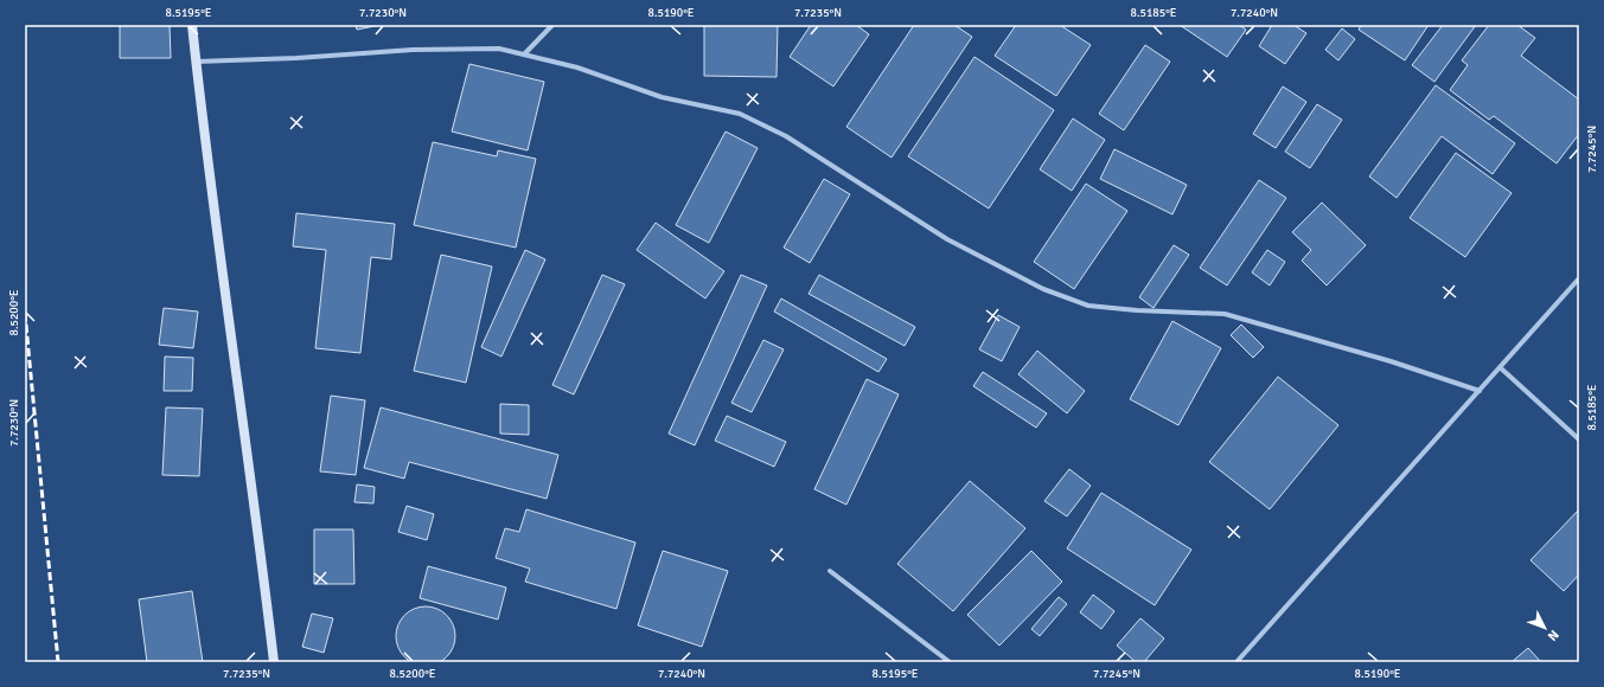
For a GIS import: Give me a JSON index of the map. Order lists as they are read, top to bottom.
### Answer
{
  "north": "bottom right",
  "coordinates": [
    "8.5195°E",
    "7.7230°N",
    "8.5190°E",
    "7.7235°N",
    "8.5185°E",
    "7.7240°N",
    "7.7245°N",
    "8.5200°E"
  ]
}
